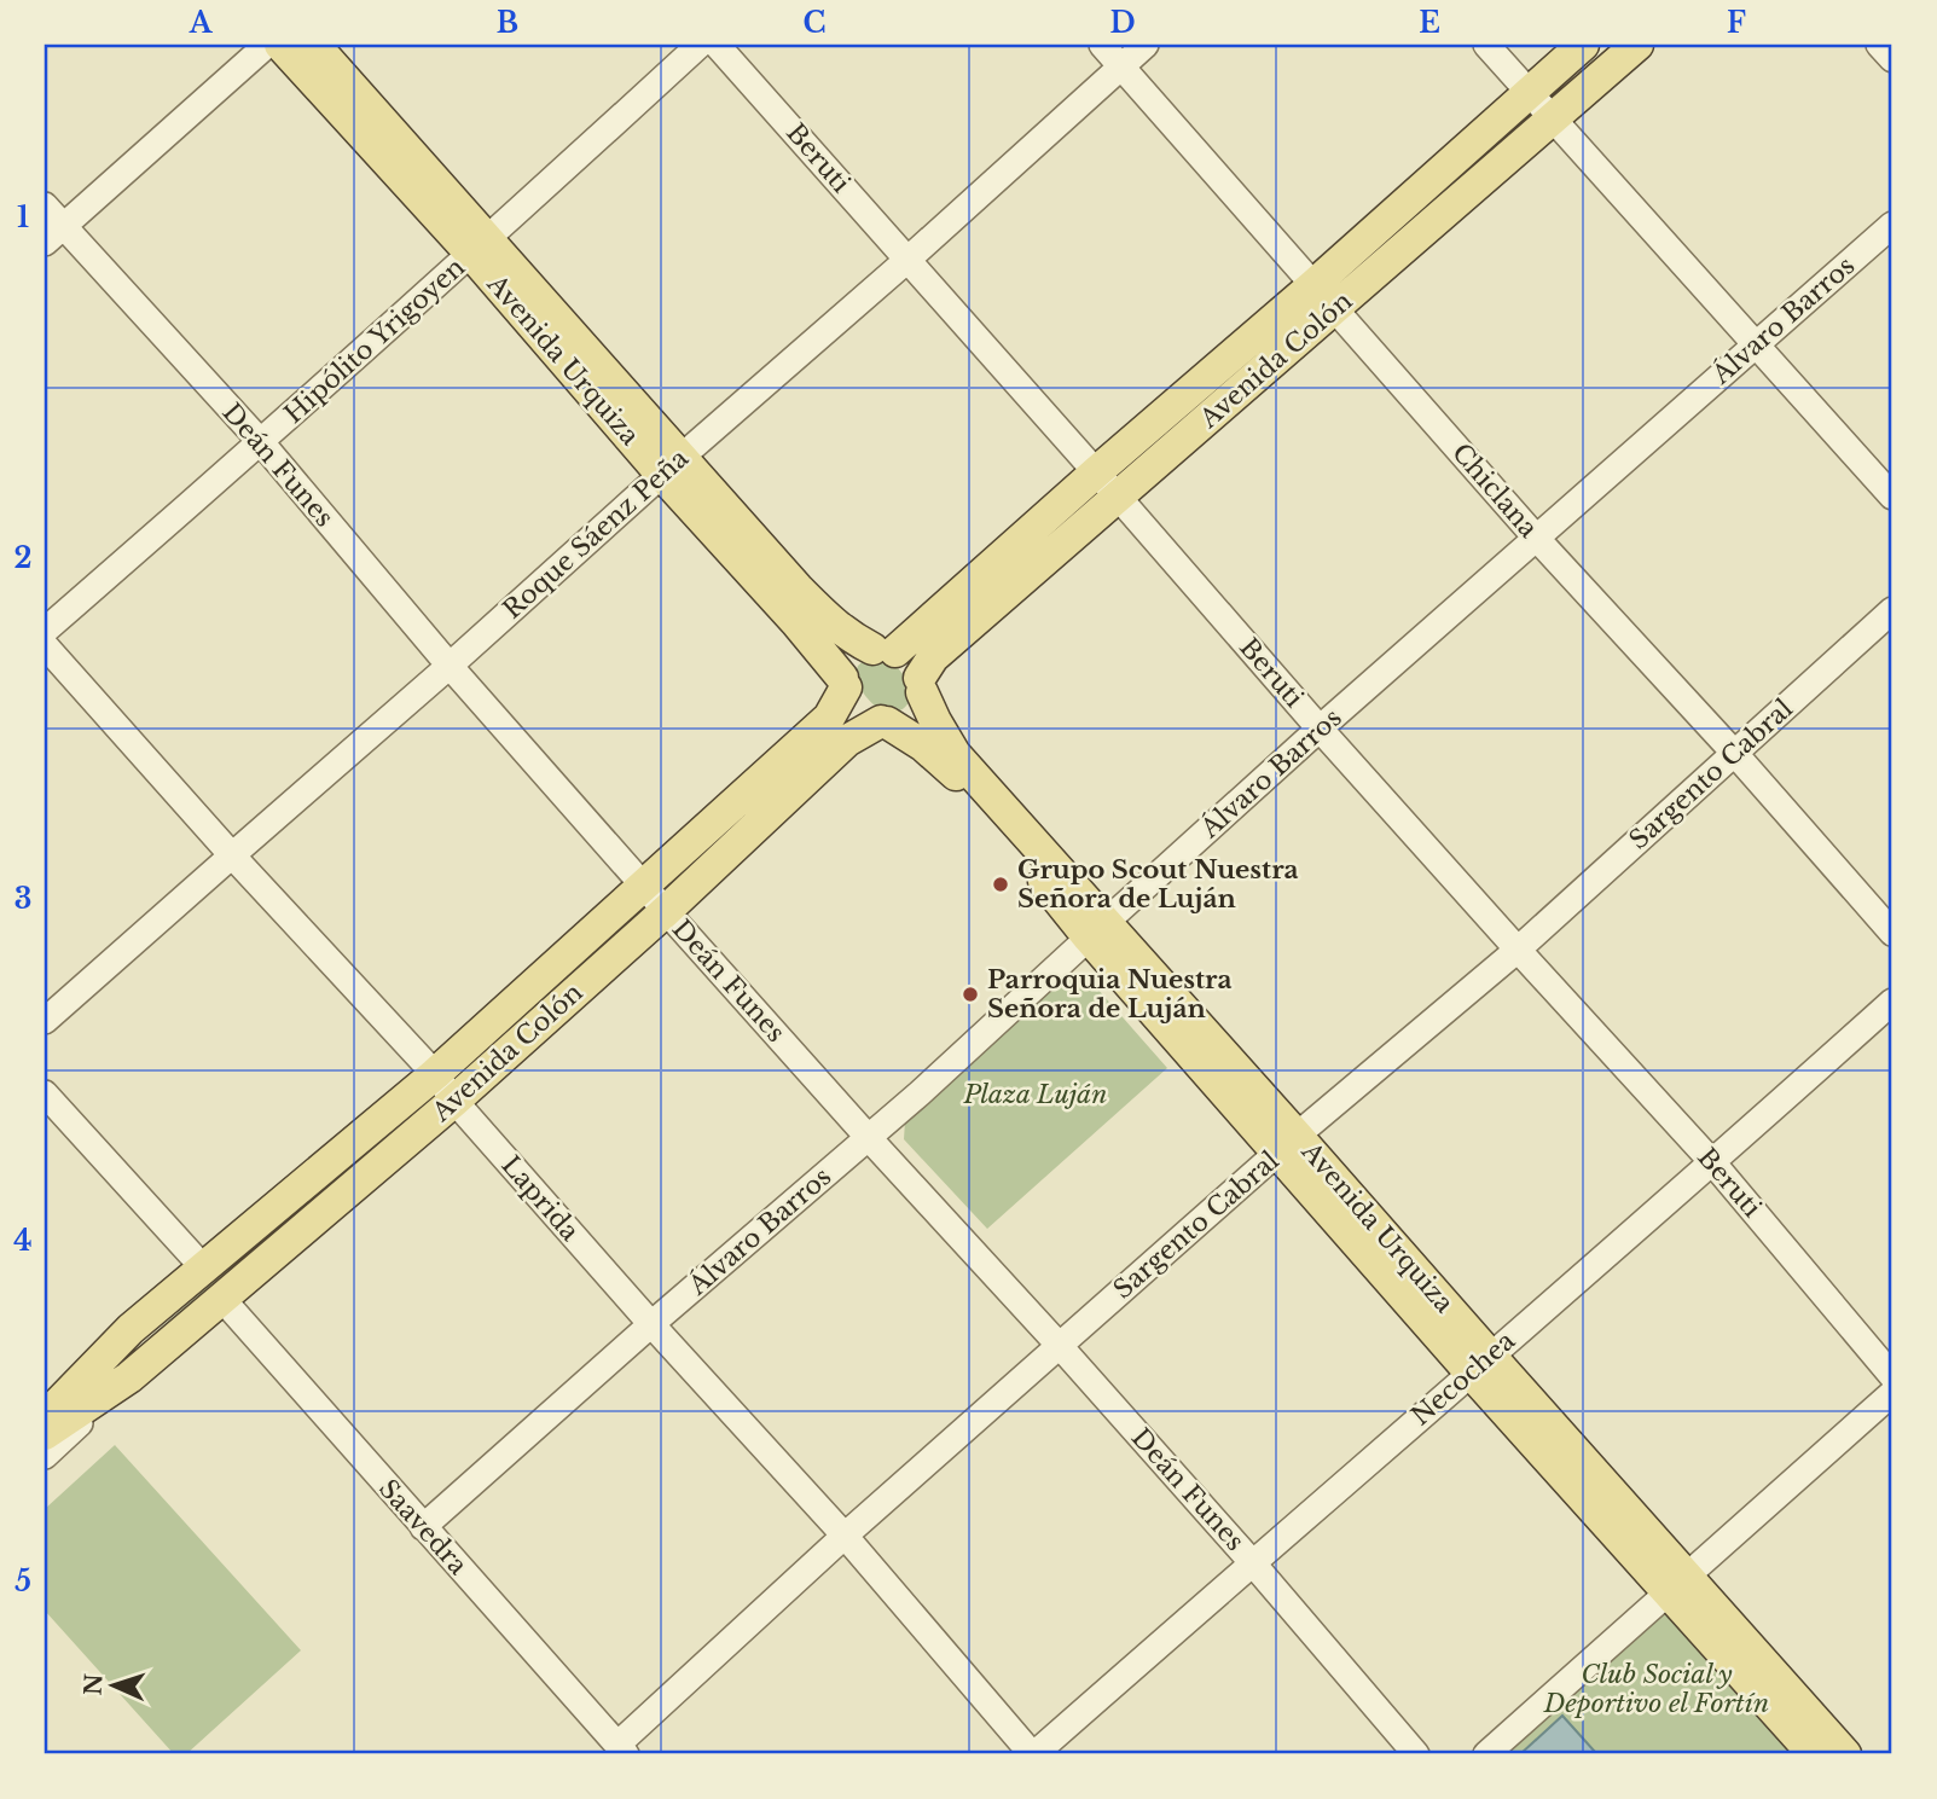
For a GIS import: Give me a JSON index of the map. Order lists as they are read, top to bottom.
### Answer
{
  "streets": {
    "main road": ["Avenida Urquiza", "Avenida Colón"],
    "street": [
      "Beruti",
      "Álvaro Barros",
      "Hipólito Yrigoyen",
      "Deán Funes",
      "Chiclana",
      "Roque Sáenz Peña",
      "Sargento Cabral",
      "Laprida",
      "Necochea",
      "Saavedra"
    ]
  },
  "crossings": [
    ["Beruti", "Álvaro Barros"],
    ["Beruti", "Avenida Colón"],
    ["Beruti", "Roque Sáenz Peña"],
    ["Beruti", "Sargento Cabral"],
    ["Beruti", "Necochea"],
    ["Álvaro Barros", "Avenida Urquiza"],
    ["Álvaro Barros", "Deán Funes"],
    ["Álvaro Barros", "Chiclana"],
    ["Álvaro Barros", "Laprida"],
    ["Álvaro Barros", "Saavedra"],
    ["Hipólito Yrigoyen", "Avenida Urquiza"],
    ["Hipólito Yrigoyen", "Deán Funes"],
    ["Avenida Urquiza", "Avenida Colón"],
    ["Avenida Urquiza", "Roque Sáenz Peña"],
    ["Avenida Urquiza", "Sargento Cabral"],
    ["Avenida Urquiza", "Necochea"],
    ["Avenida Colón", "Deán Funes"],
    ["Avenida Colón", "Chiclana"],
    ["Avenida Colón", "Laprida"],
    ["Avenida Colón", "Saavedra"],
    ["Deán Funes", "Roque Sáenz Peña"],
    ["Deán Funes", "Sargento Cabral"],
    ["Deán Funes", "Necochea"],
    ["Chiclana", "Roque Sáenz Peña"],
    ["Chiclana", "Sargento Cabral"],
    ["Roque Sáenz Peña", "Laprida"],
    ["Sargento Cabral", "Laprida"],
    ["Sargento Cabral", "Saavedra"],
    ["Laprida", "Necochea"]
  ],
  "parks": ["Plaza Luján", "Club Social y Deportivo el Fortín"],
  "places": ["Grupo Scout Nuestra Señora de Luján", "Parroquia Nuestra Señora de Luján"],
  "north": "left",
  "grid": {
    "columns": [
      "A",
      "B",
      "C",
      "D",
      "E",
      "F"
    ],
    "rows": [
      "1",
      "2",
      "3",
      "4",
      "5"
    ]
  }
}
